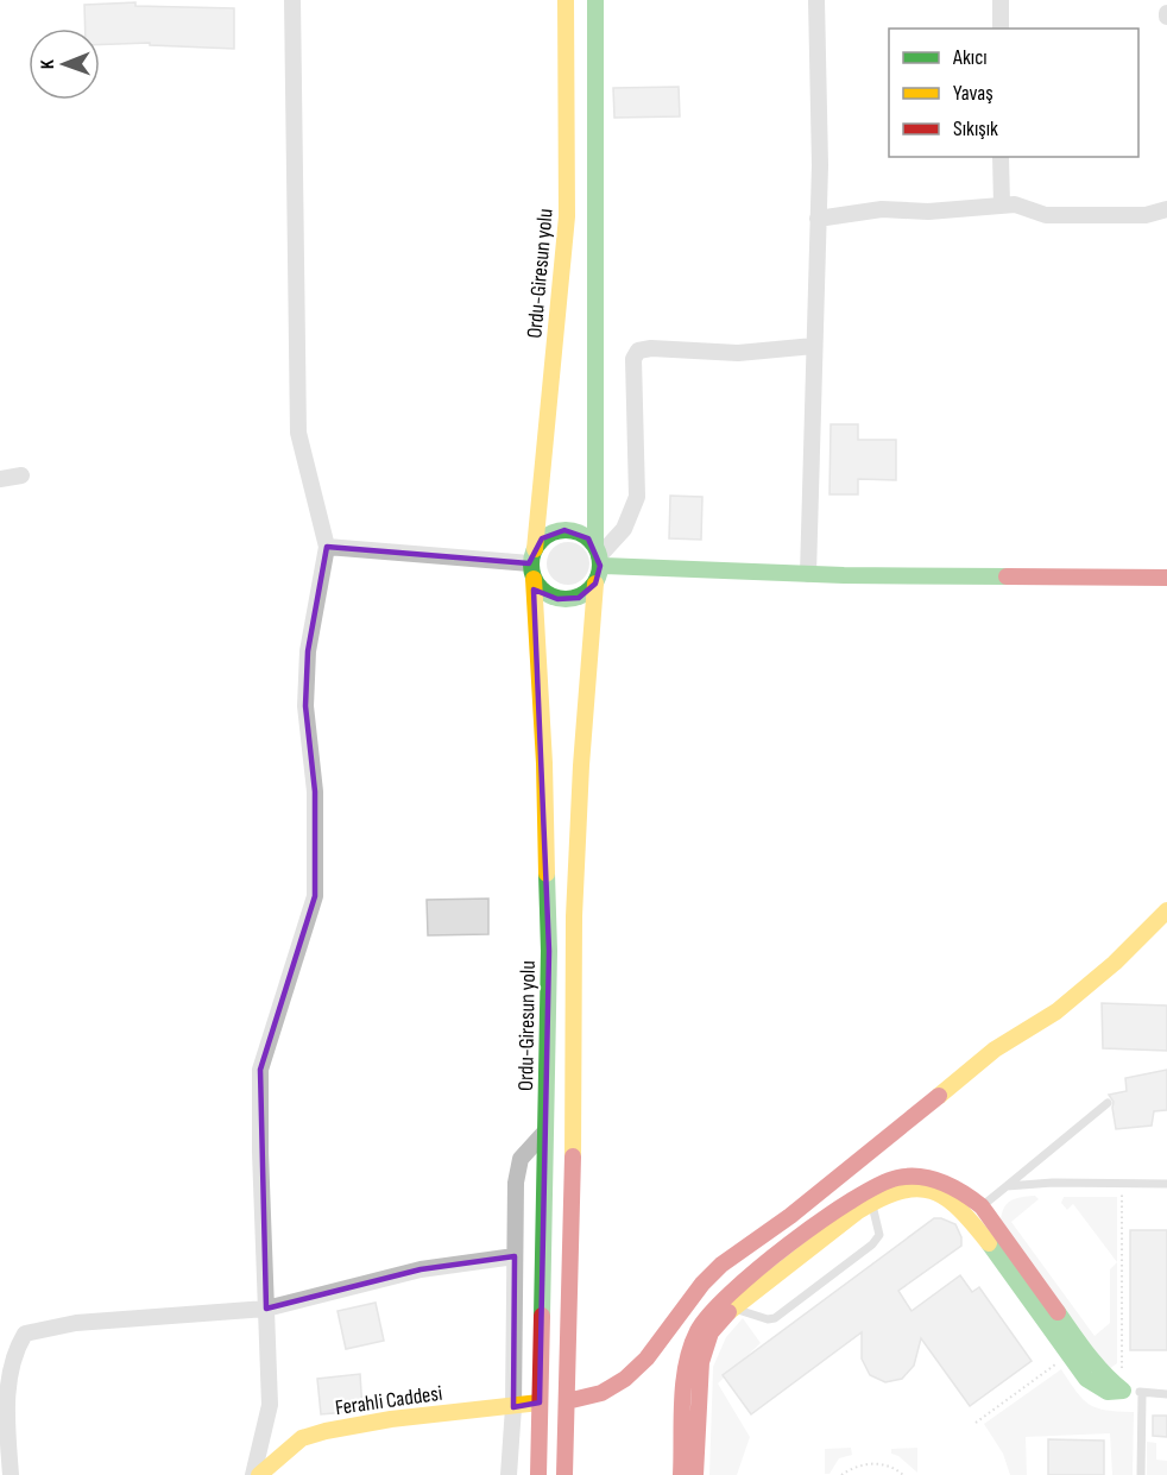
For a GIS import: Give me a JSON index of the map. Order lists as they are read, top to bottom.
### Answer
{
  "streets": {
    "main road": ["Ordu-Giresun yolu", "Ferahli Caddesi"]
  },
  "crossings": [
    ["Ordu-Giresun yolu", "Ferahli Caddesi"]
  ],
  "legend": ["Akıcı", "Yavaş", "Sıkışık"],
  "north": "left"
}
